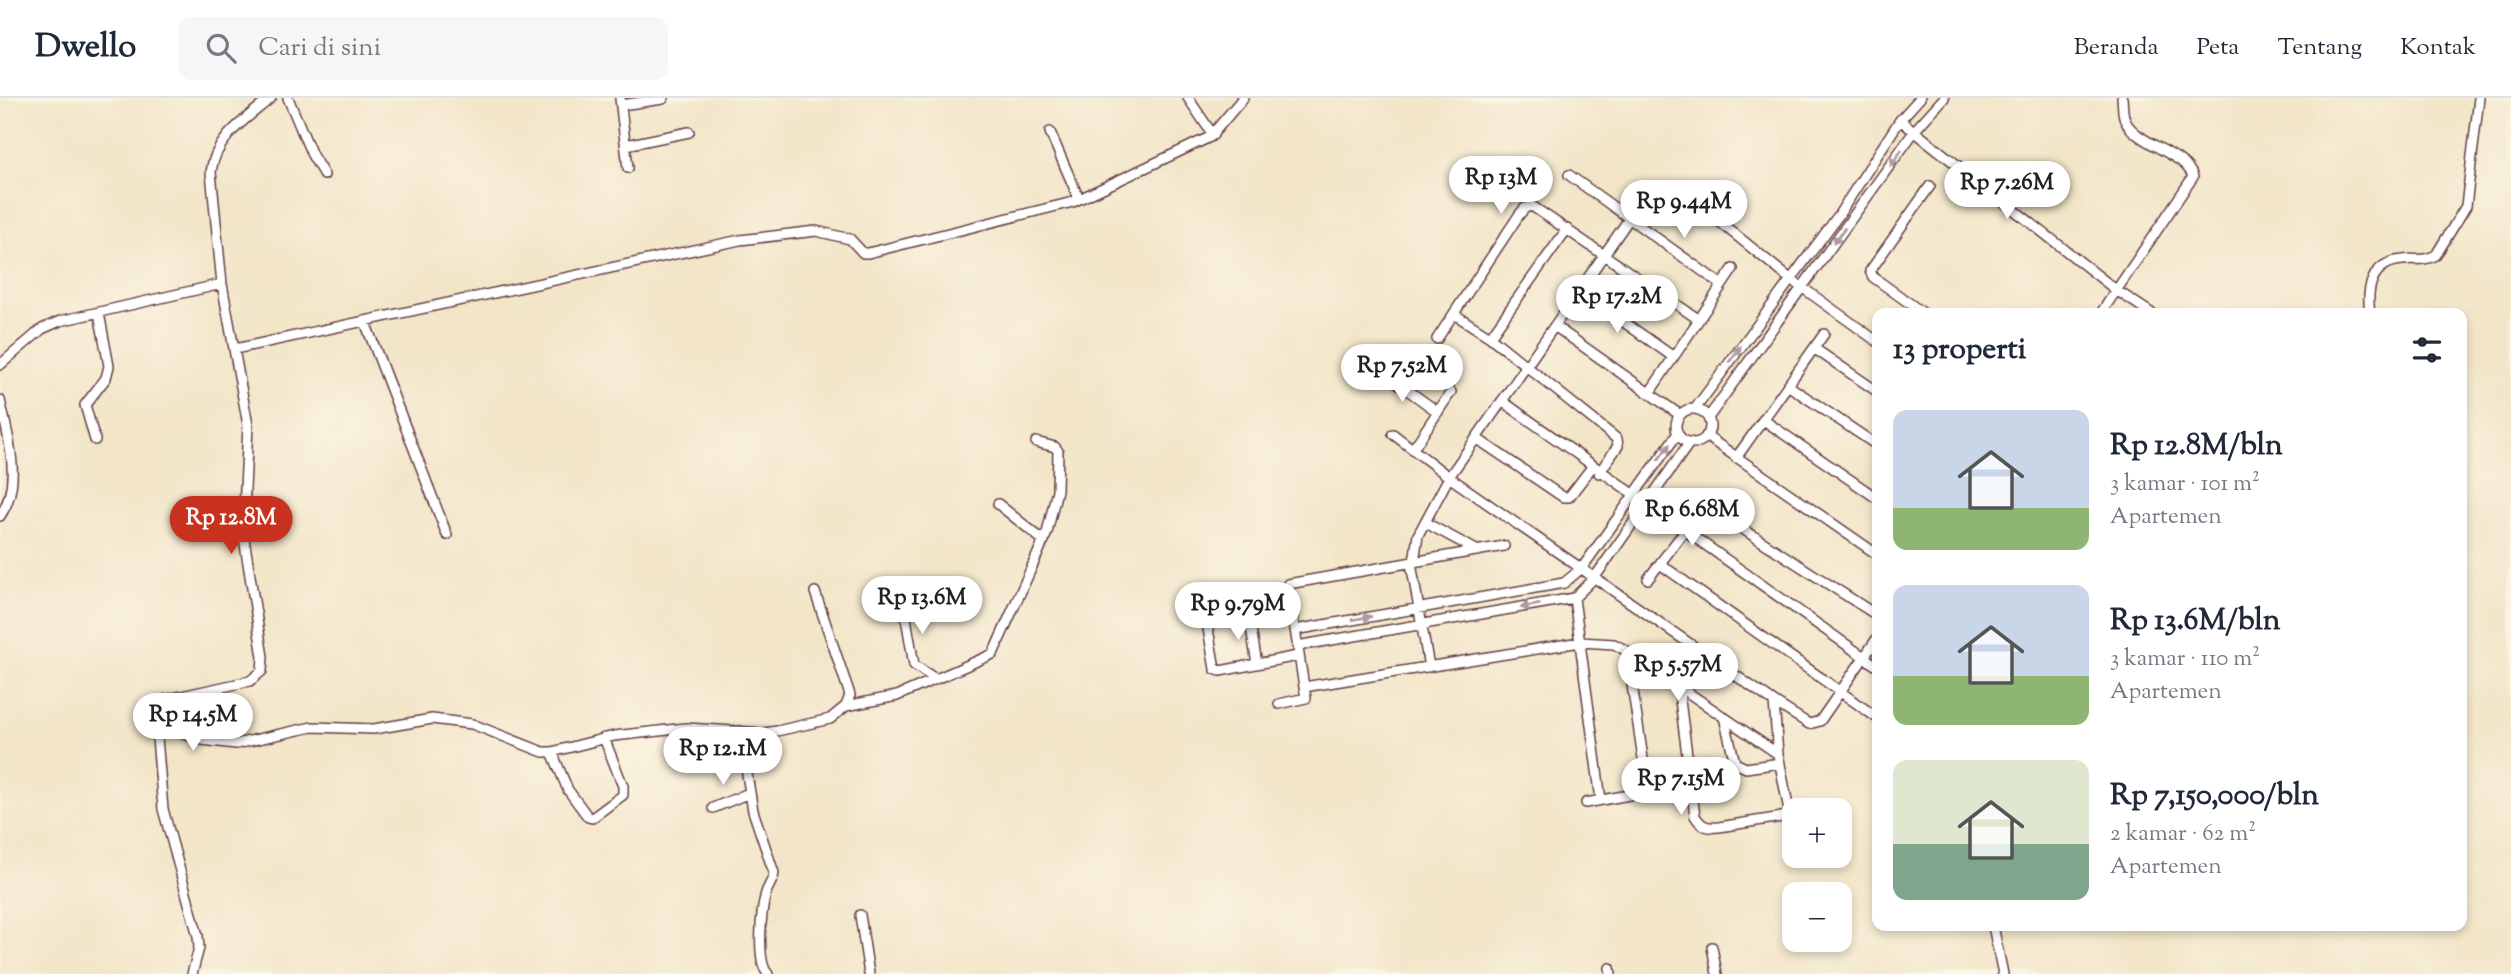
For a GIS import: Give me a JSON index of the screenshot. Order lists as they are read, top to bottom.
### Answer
{
  "page": {
    "header": "Dwello",
    "search": "Cari di sini",
    "nav": [
      "Beranda",
      "Peta",
      "Tentang",
      "Kontak"
    ],
    "price": [
      "Rp 13M",
      "Rp 7.26M",
      "Rp 9.44M",
      "Rp 17.2M",
      "Rp 7.52M",
      "Rp 6.68M",
      "Rp 12.8M",
      "Rp 13.6M",
      "Rp 9.79M",
      "Rp 5.57M",
      "Rp 14.5M",
      "Rp 12.1M",
      "Rp 7.15M"
    ],
    "heading": "13 properti",
    "list": [
      {
        "name": "Rp 12.8M/bln",
        "note": "3 kamar · 101 m² · Apartemen"
      },
      {
        "name": "Rp 13.6M/bln",
        "note": "3 kamar · 110 m² · Apartemen"
      },
      {
        "name": "Rp 7,150,000/bln",
        "note": "2 kamar · 62 m² · Apartemen"
      }
    ],
    "map_buttons": ["+", "−"]
  }
}
